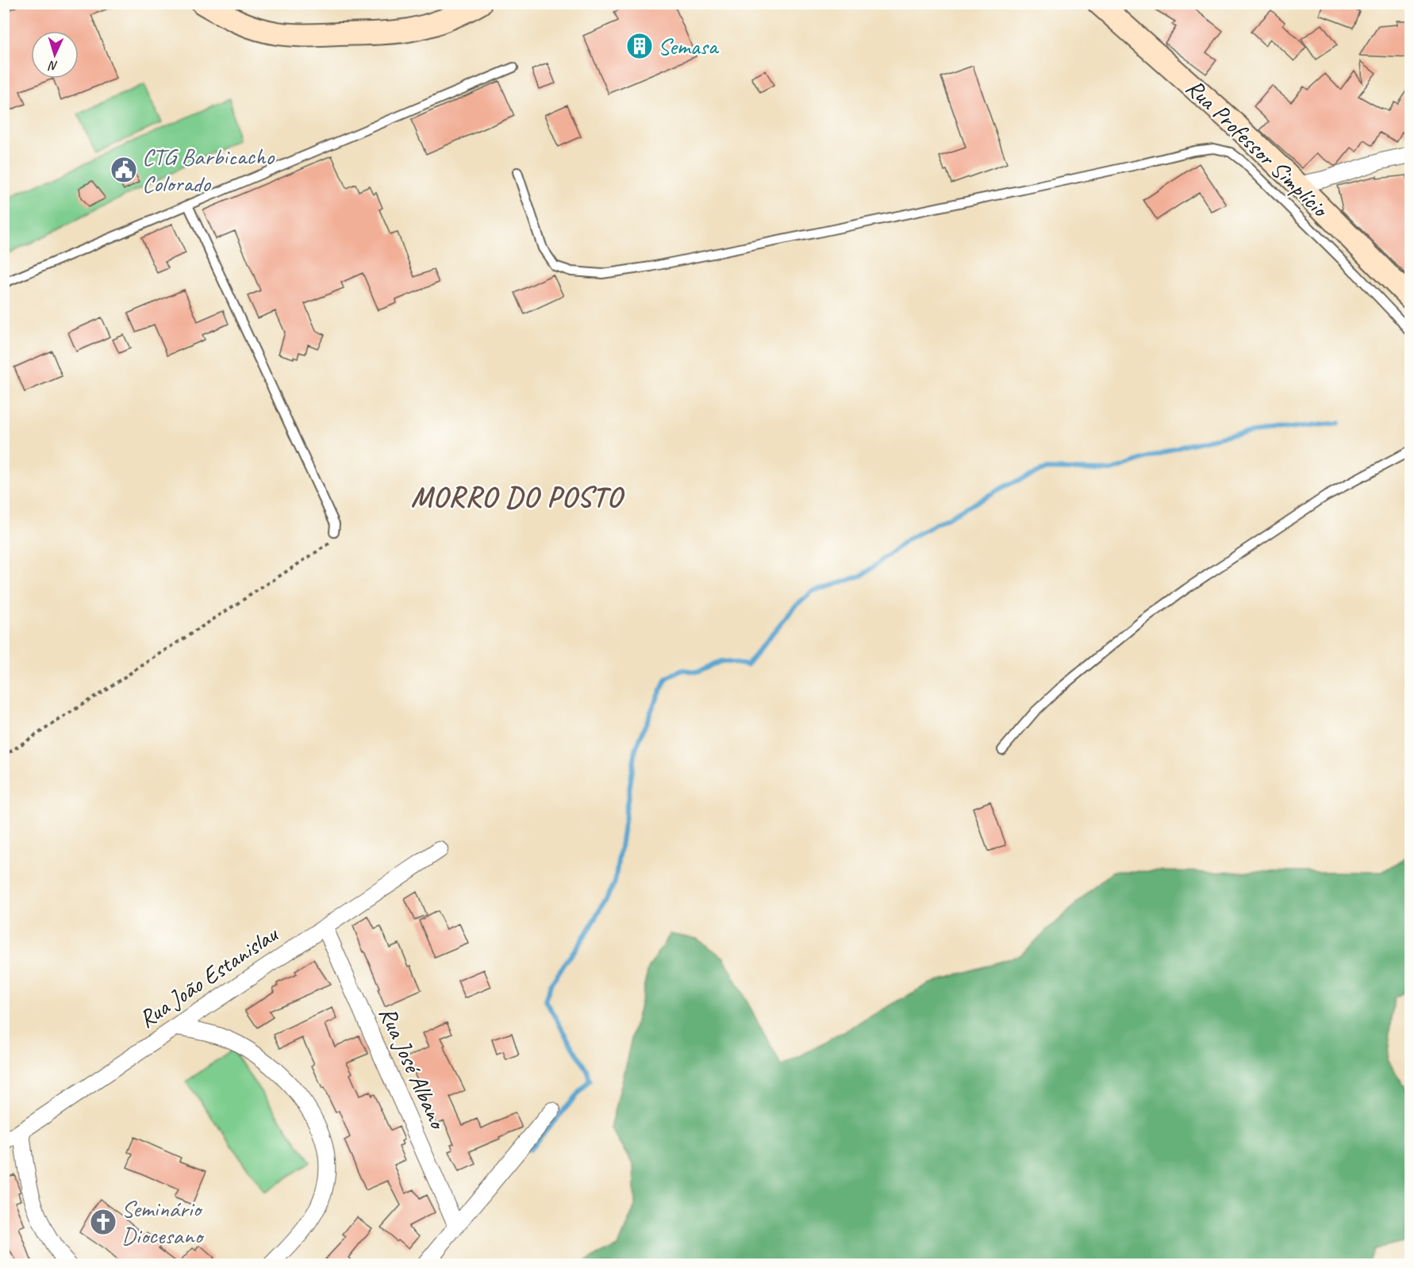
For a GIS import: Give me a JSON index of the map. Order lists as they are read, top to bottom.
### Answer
{
  "streets": {
    "street": ["Rua Professor Simplício", "Rua João Estanislau", "Rua José Albano"]
  },
  "crossings": [
    ["Rua João Estanislau", "Rua José Albano"]
  ],
  "districts": ["MORRO DO POSTO"],
  "places": {
    "building": ["Semasa"],
    "public building": ["CTG Barbicacho Colorado"],
    "church": ["Seminário Diocesano"]
  },
  "north": "bottom"
}
